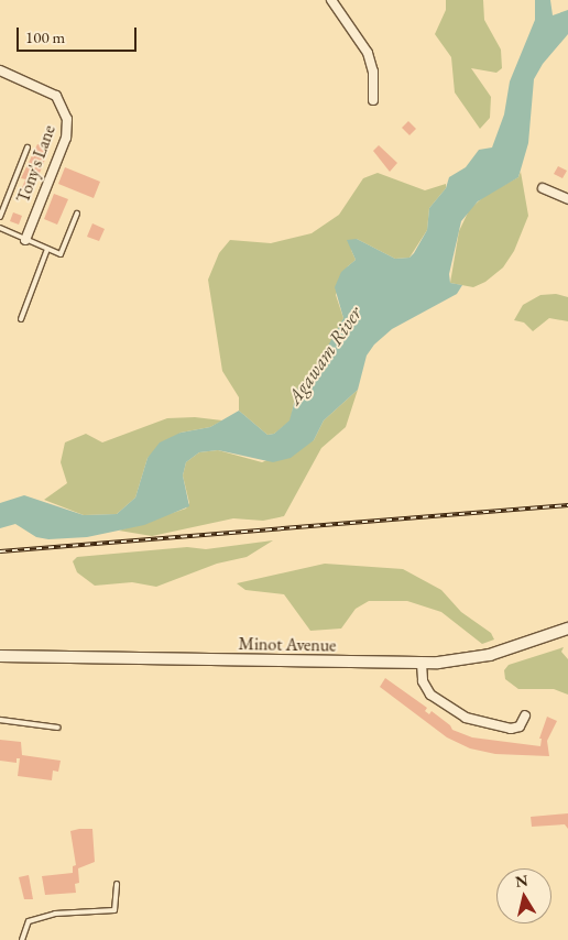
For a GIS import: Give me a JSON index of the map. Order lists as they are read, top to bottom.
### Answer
{
  "streets": {
    "main road": ["Minot Avenue"],
    "street": ["Tony's Lane"]
  },
  "water": ["Agawam River"],
  "scale_bar": "100 m",
  "north": "top"
}
